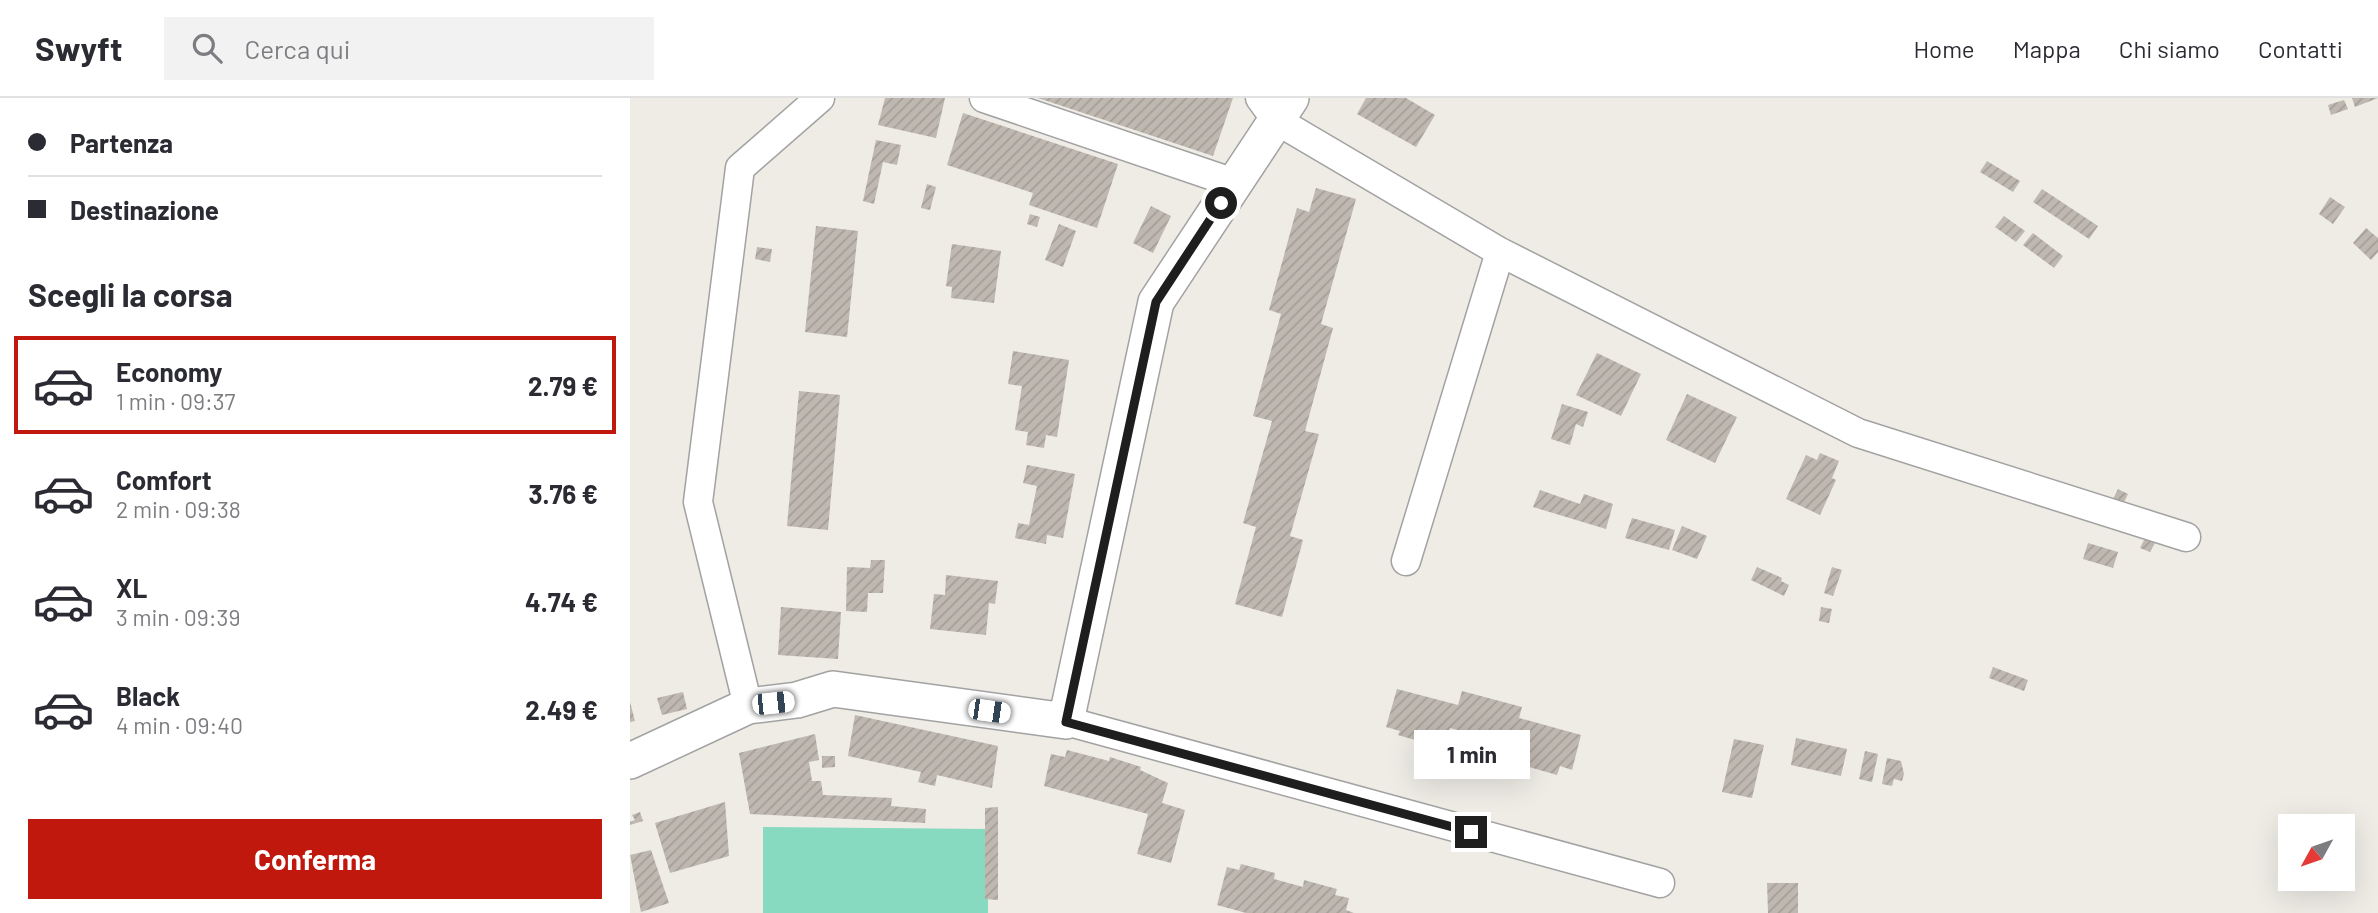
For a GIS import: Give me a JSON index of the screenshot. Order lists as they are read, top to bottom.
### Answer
{
  "north": "bottom left",
  "page": {
    "header": "Swyft",
    "search": "Cerca qui",
    "nav": [
      "Home",
      "Mappa",
      "Chi siamo",
      "Contatti"
    ],
    "banner": ["Partenza", "Destinazione"],
    "heading": "Scegli la corsa",
    "list": [
      {
        "name": "Economy",
        "note": "1 min · 09:37",
        "value": "2.79 €"
      },
      {
        "name": "Comfort",
        "note": "2 min · 09:38",
        "value": "3.76 €"
      },
      {
        "name": "XL",
        "note": "3 min · 09:39",
        "value": "4.74 €"
      },
      {
        "name": "Black",
        "note": "4 min · 09:40",
        "value": "2.49 €"
      }
    ],
    "bubble": "1 min",
    "buttons": "Conferma"
  }
}
